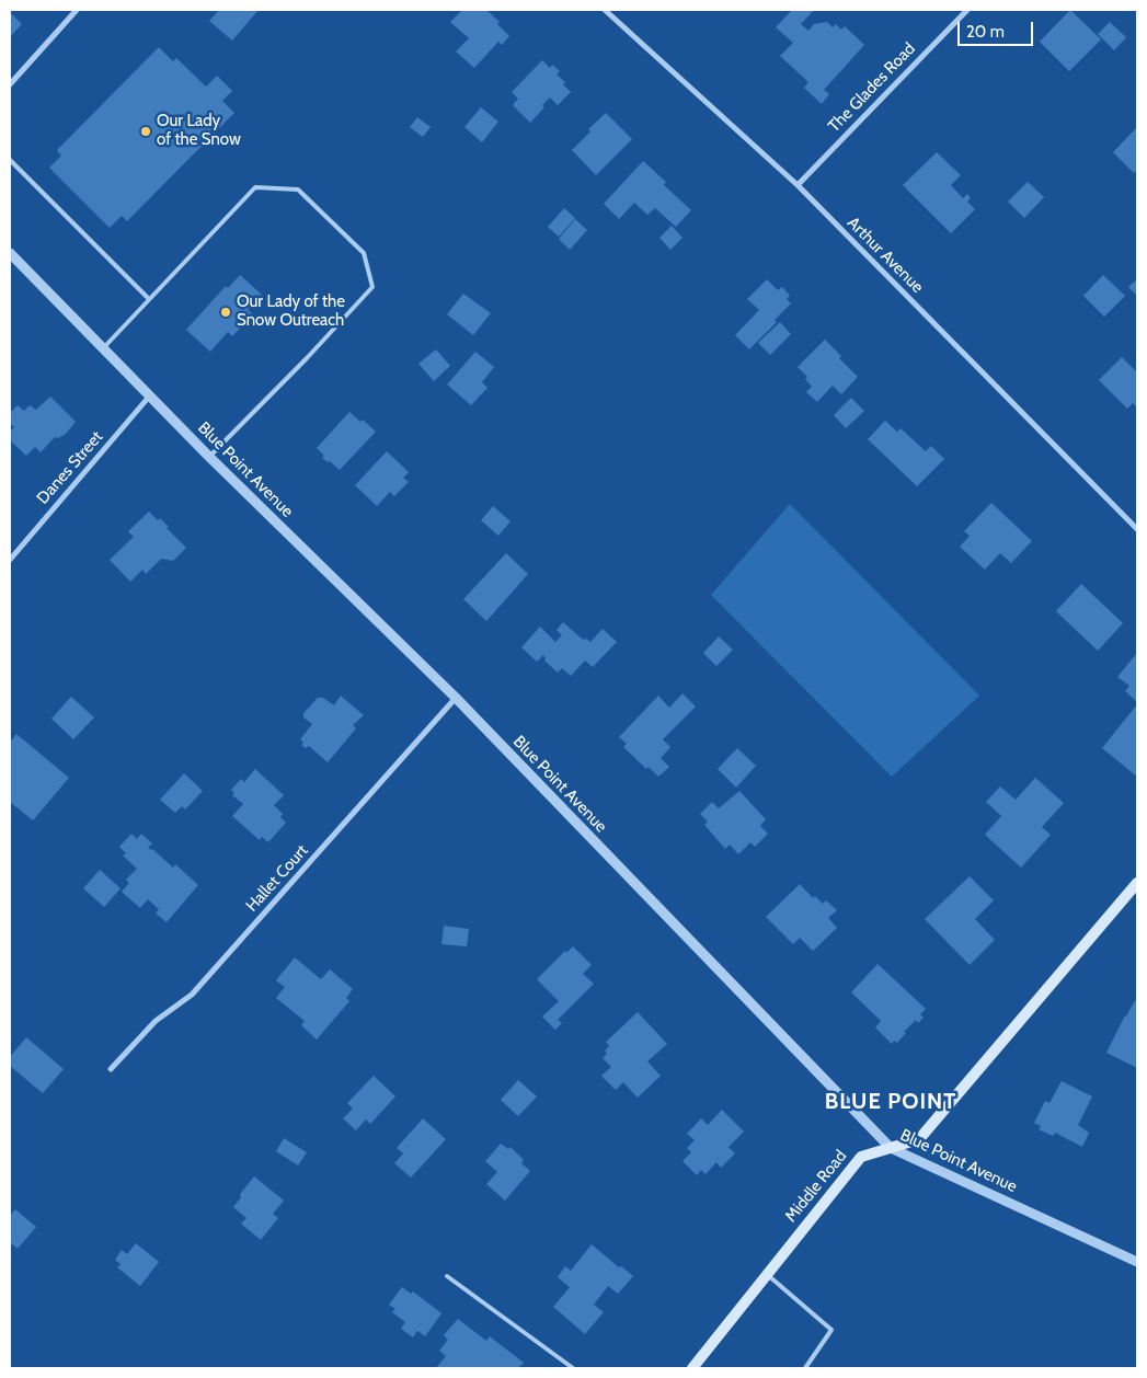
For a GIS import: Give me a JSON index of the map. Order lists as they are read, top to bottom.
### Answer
{
  "streets": {
    "main road": ["Middle Road"],
    "street": [
      "The Glades Road",
      "Arthur Avenue",
      "Danes Street",
      "Blue Point Avenue",
      "Hallet Court"
    ]
  },
  "crossings": [
    ["The Glades Road", "Arthur Avenue"],
    ["Danes Street", "Blue Point Avenue"],
    ["Blue Point Avenue", "Hallet Court"],
    ["Blue Point Avenue", "Middle Road"]
  ],
  "districts": ["BLUE POINT"],
  "places": ["Our Lady of the Snow", "Our Lady of the Snow Outreach"],
  "scale_bar": "20 m"
}
